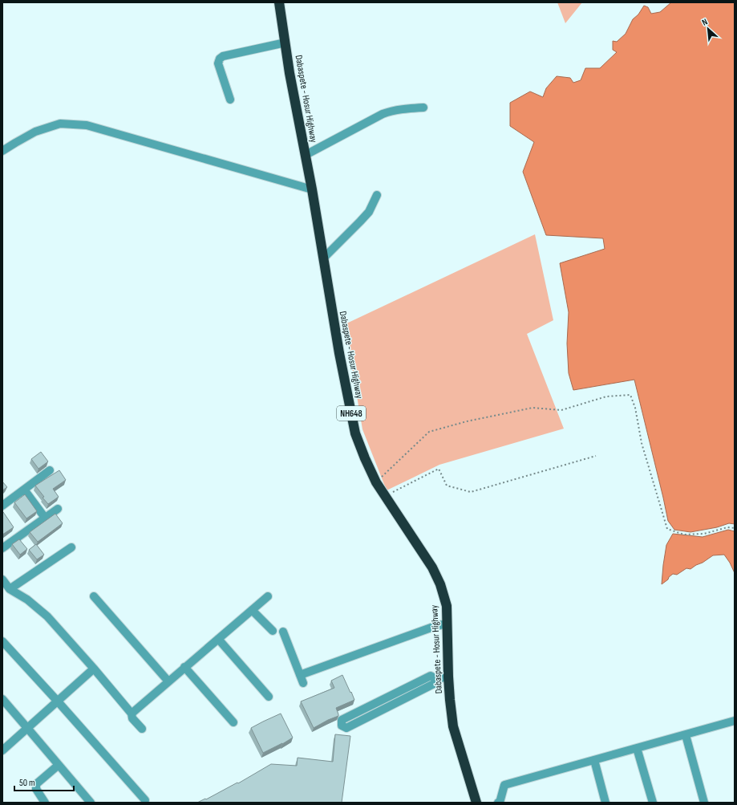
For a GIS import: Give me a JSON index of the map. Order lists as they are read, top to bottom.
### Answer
{
  "streets": {
    "highway": ["Dabaspete - Hosur Highway", "NH648"]
  },
  "scale_bar": "50 m",
  "north": "top left"
}
